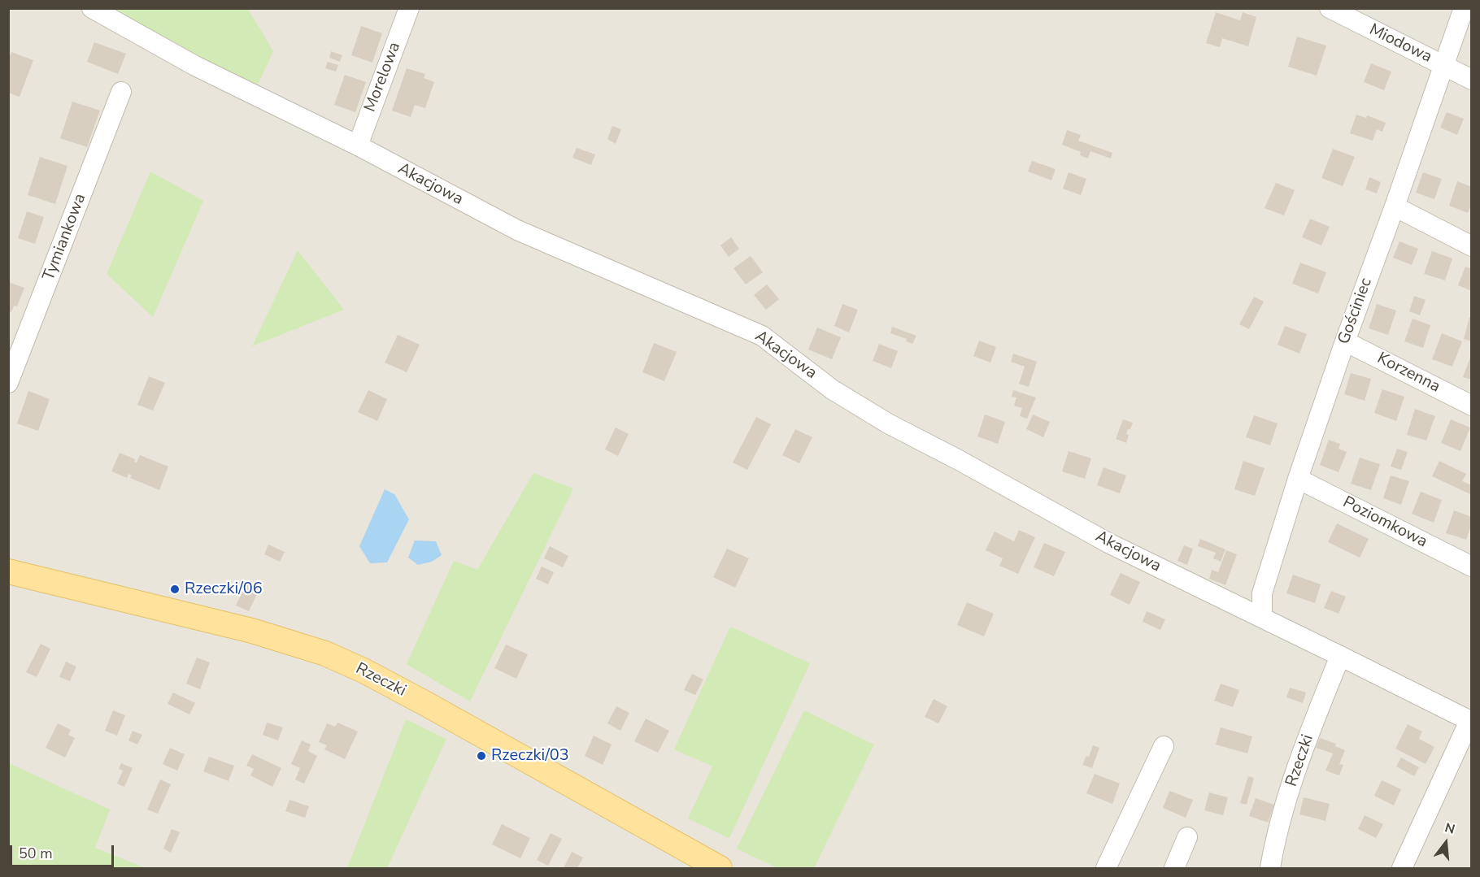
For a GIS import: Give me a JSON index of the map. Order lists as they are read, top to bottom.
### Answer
{
  "streets": {
    "main road": ["Rzeczki"],
    "street": [
      "Miodowa",
      "Morelowa",
      "Akacjowa",
      "Tymiankowa",
      "Gościniec",
      "Korzenna",
      "Poziomkowa"
    ]
  },
  "crossings": [
    ["Miodowa", "Gościniec"],
    ["Morelowa", "Akacjowa"],
    ["Akacjowa", "Gościniec"],
    ["Akacjowa", "Rzeczki"],
    ["Gościniec", "Korzenna"],
    ["Gościniec", "Poziomkowa"]
  ],
  "places": ["Rzeczki/06", "Rzeczki/03"],
  "scale_bar": "50 m",
  "north": "top"
}
